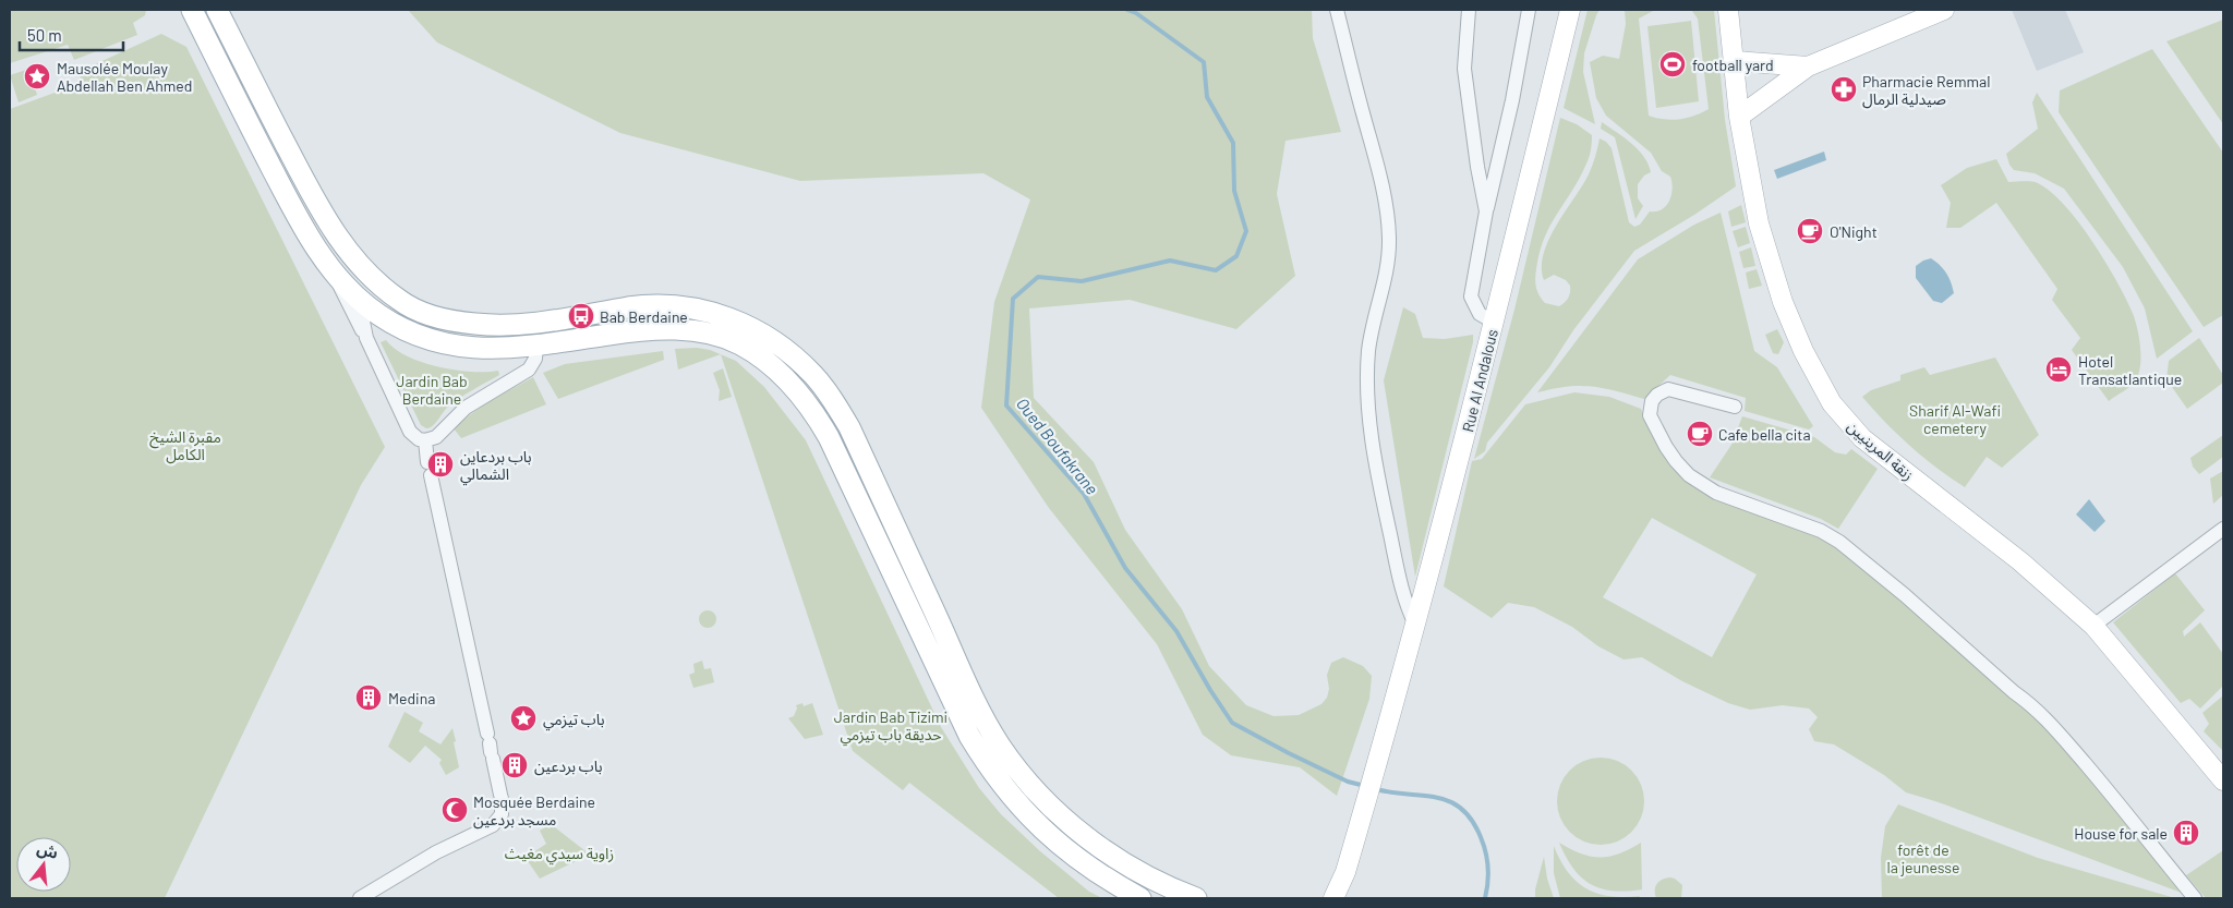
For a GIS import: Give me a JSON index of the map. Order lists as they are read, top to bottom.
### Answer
{
  "streets": {
    "main road": ["Rue Al Andalous", "زنقة المرينيين"]
  },
  "water": ["Oued Boufakrane"],
  "parks": [
    "Jardin Bab Berdaine",
    "Sharif Al-Wafi cemetery",
    "مقبرة الشيخ الكامل",
    "Jardin Bab Tizimi حديقة باب تيزمي",
    "forêt de la jeunesse",
    "زاوية سيدي مغيث"
  ],
  "places": {
    "sports": ["football yard"],
    "place": ["Mausolée Moulay Abdellah Ben Ahmed", "باب تيزمي"],
    "pharmacy": ["Pharmacie Remmal صيدلية الرمال"],
    "cafe": ["O'Night", "Cafe bella cita"],
    "bus stop": ["Bab Berdaine"],
    "hotel": ["Hotel Transatlantique"],
    "building": [
      "باب بردعاين الشمالي",
      "Medina",
      "باب بردعين",
      "House for sale"
    ],
    "mosque": ["Mosquée Berdaine مسجد بردعين"]
  },
  "scale_bar": "50 m",
  "north": "top"
}
